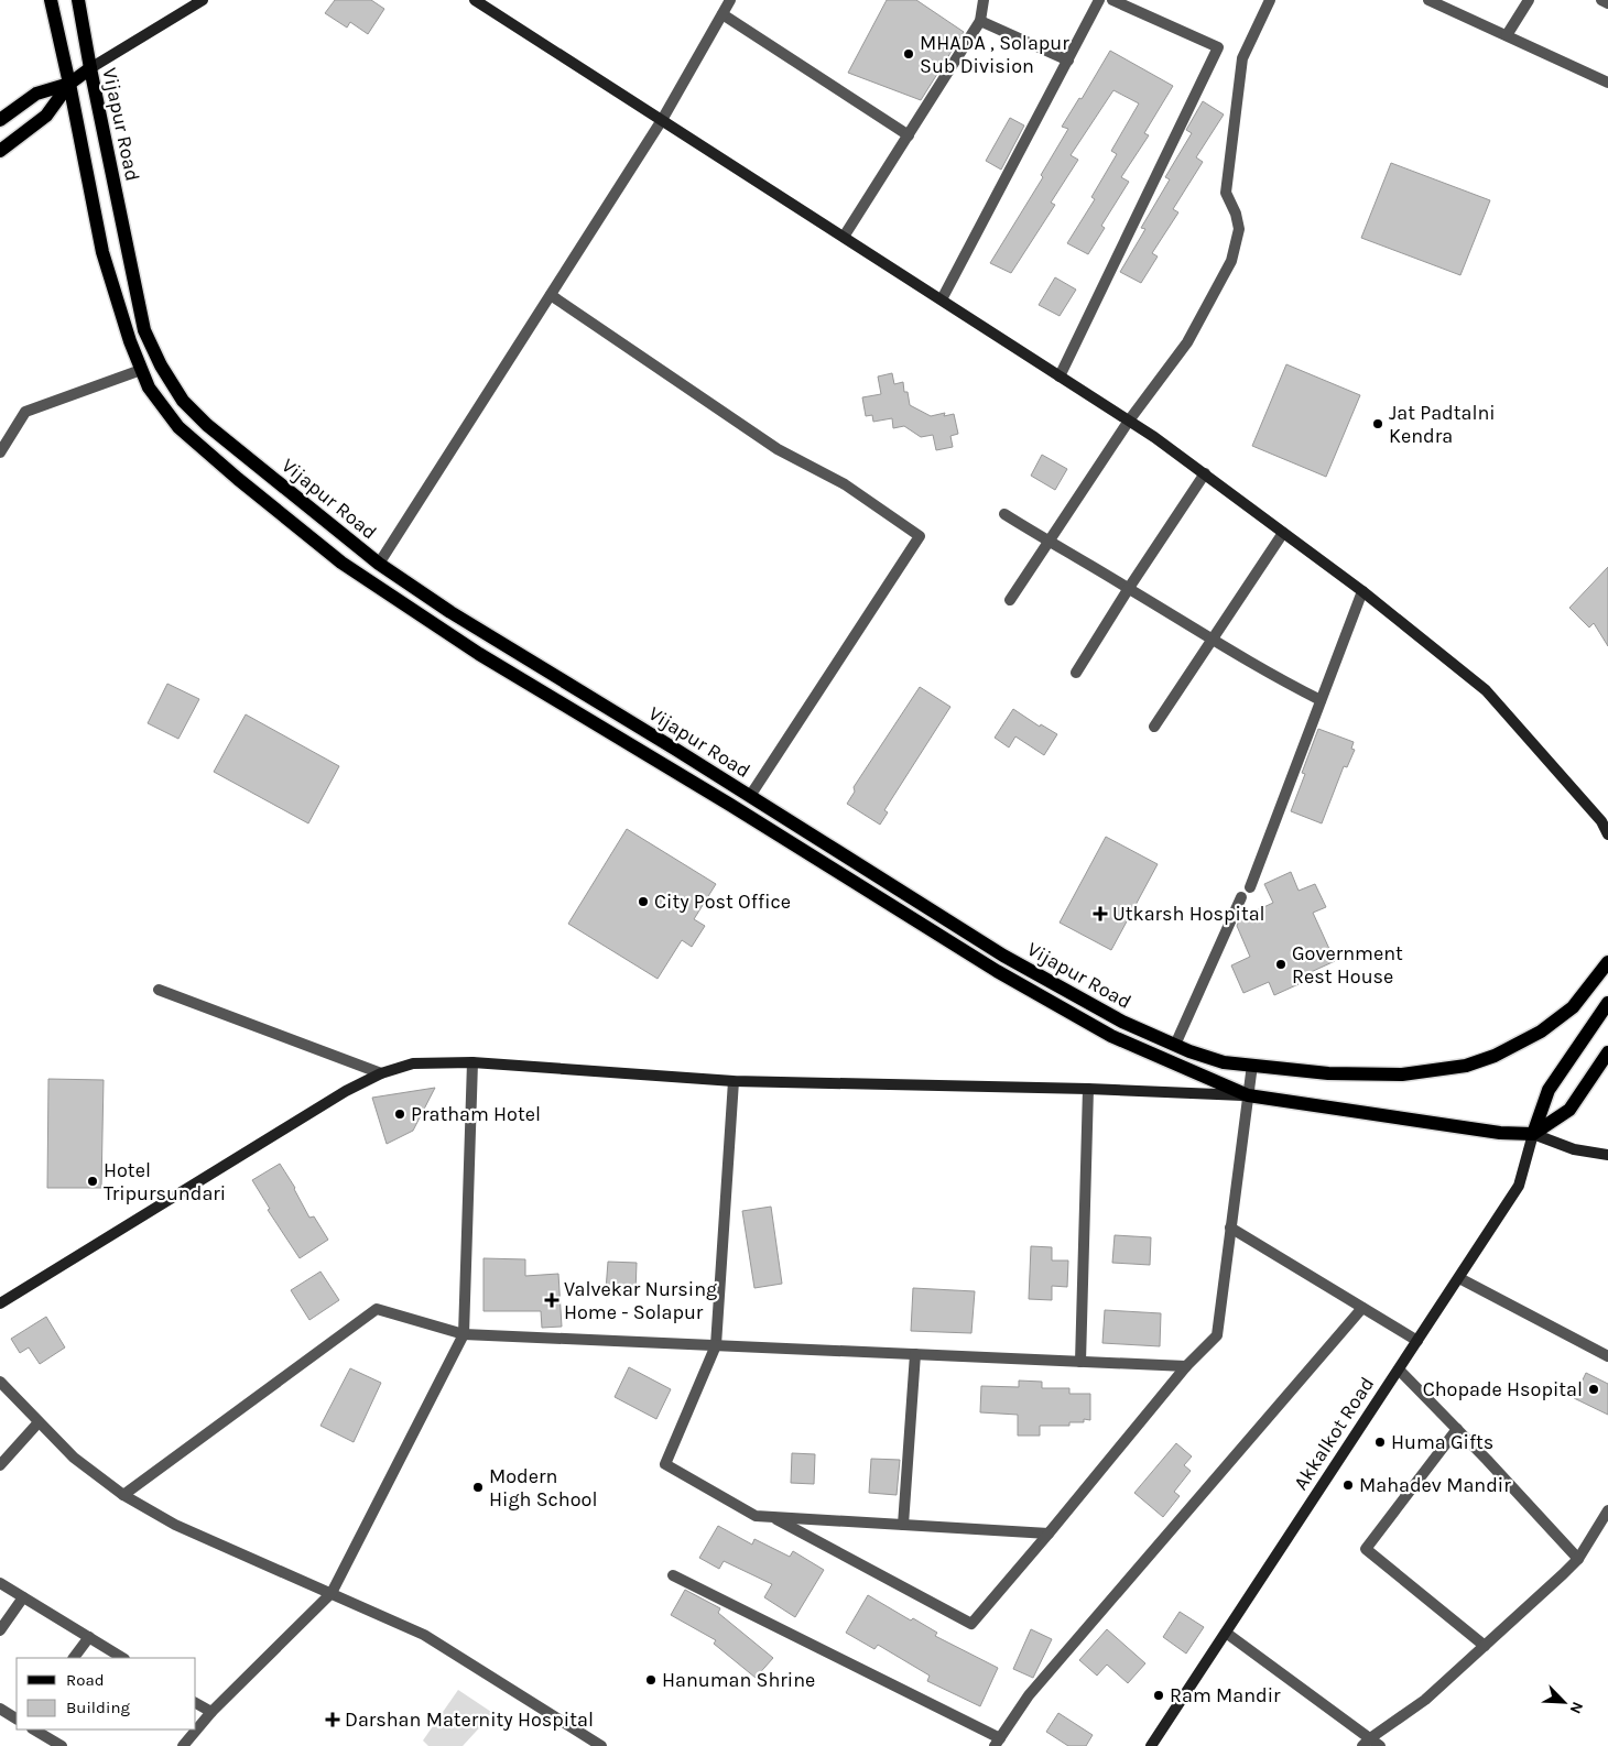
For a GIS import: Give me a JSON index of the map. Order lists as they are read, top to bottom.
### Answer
{
  "streets": {
    "main road": ["Vijapur Road", "Akkalkot Road"]
  },
  "crossings": [
    ["Vijapur Road", "Akkalkot Road"]
  ],
  "places": {
    "other": [
      "MHADA , Solapur Sub Division",
      "Jat Padtalni Kendra",
      "City Post Office",
      "Government Rest House",
      "Pratham Hotel",
      "Hotel Tripursundari",
      "Chopade Hsopital",
      "Huma Gifts",
      "Mahadev Mandir",
      "Modern High School",
      "Hanuman Shrine",
      "Ram Mandir"
    ],
    "health": ["Utkarsh Hospital", "Valvekar Nursing Home - Solapur", "Darshan Maternity Hospital"]
  },
  "legend": ["Road", "Building"],
  "north": "bottom right"
}
